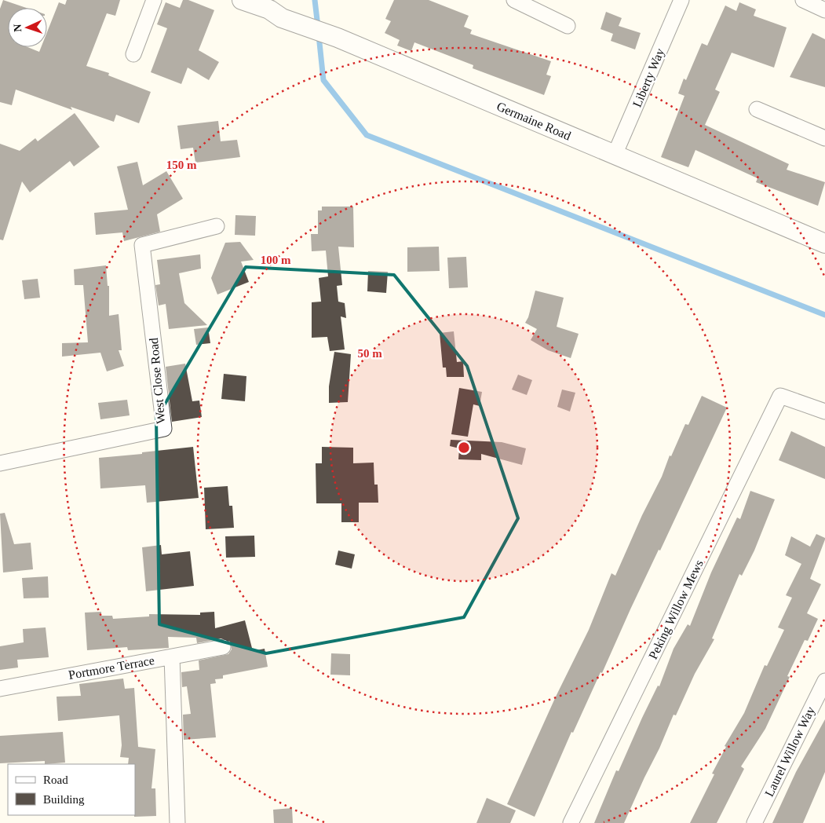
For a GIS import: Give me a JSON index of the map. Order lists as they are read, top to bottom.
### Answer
{
  "streets": {
    "street": [
      "Liberty Way",
      "Germaine Road",
      "West Close Road",
      "Peking Willow Mews",
      "Portmore Terrace",
      "Laurel Willow Way"
    ]
  },
  "crossings": [
    ["Liberty Way", "Germaine Road"]
  ],
  "legend": ["Road", "Building"],
  "north": "left",
  "rings": ["150 m", "100 m", "50 m"]
}
